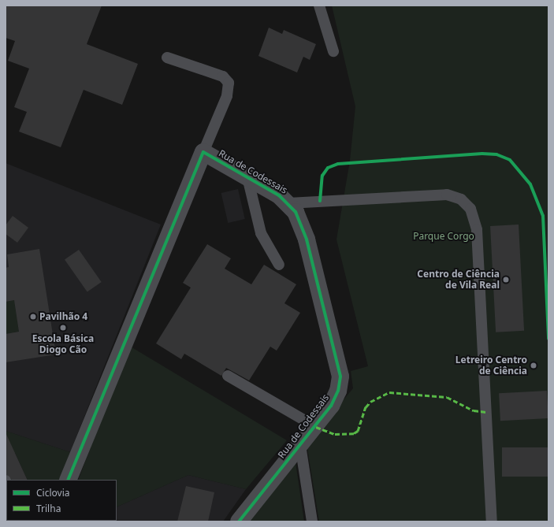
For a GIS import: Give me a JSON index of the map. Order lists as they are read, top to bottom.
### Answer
{
  "streets": {
    "street": ["Rua de Codessais"]
  },
  "parks": ["Parque Corgo"],
  "places": [
    "Centro de Ciência de Vila Real",
    "Pavilhão 4",
    "Escola Básica Diogo Cão",
    "Letreiro Centro de Ciência"
  ],
  "legend": ["Ciclovia", "Trilha"]
}
